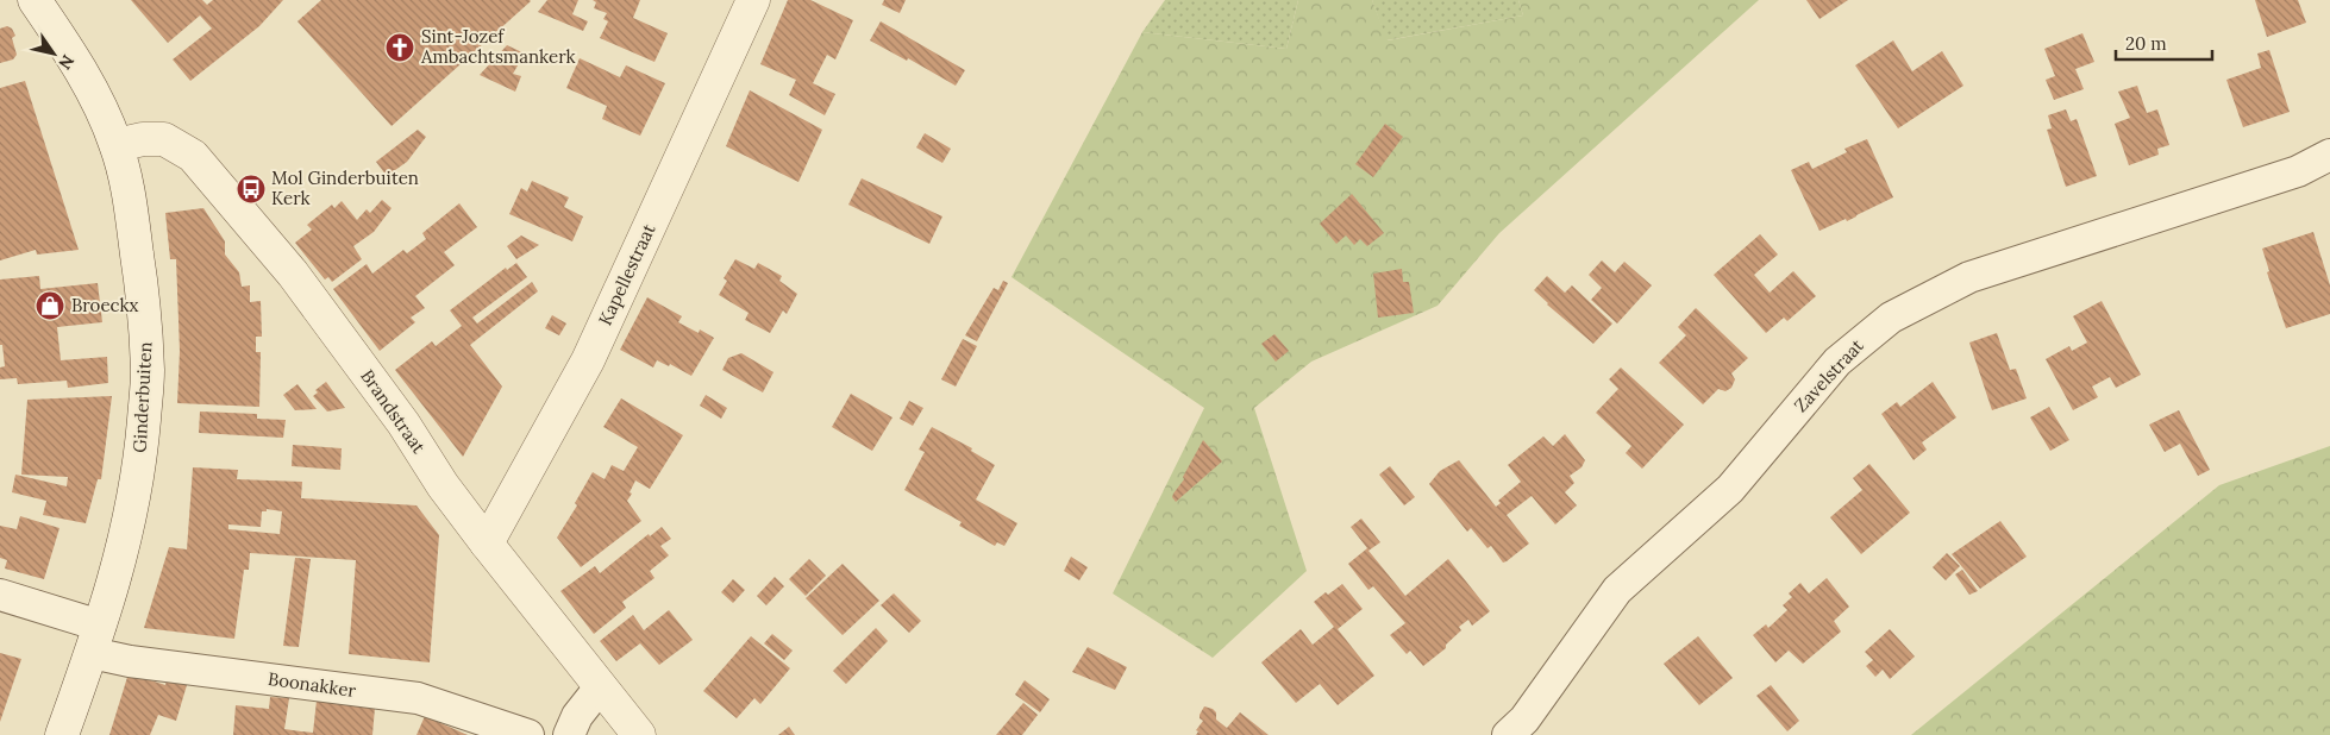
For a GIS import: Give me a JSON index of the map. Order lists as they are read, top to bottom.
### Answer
{
  "streets": {
    "street": [
      "Kapellestraat",
      "Zavelstraat",
      "Ginderbuiten",
      "Brandstraat",
      "Boonakker"
    ]
  },
  "crossings": [
    ["Kapellestraat", "Brandstraat"],
    ["Ginderbuiten", "Brandstraat"],
    ["Ginderbuiten", "Boonakker"]
  ],
  "places": {
    "church": ["Sint-Jozef Ambachtsmankerk"],
    "bus stop": ["Mol Ginderbuiten Kerk"],
    "shop": ["Broeckx"]
  },
  "scale_bar": "20 m",
  "north": "bottom right"
}
